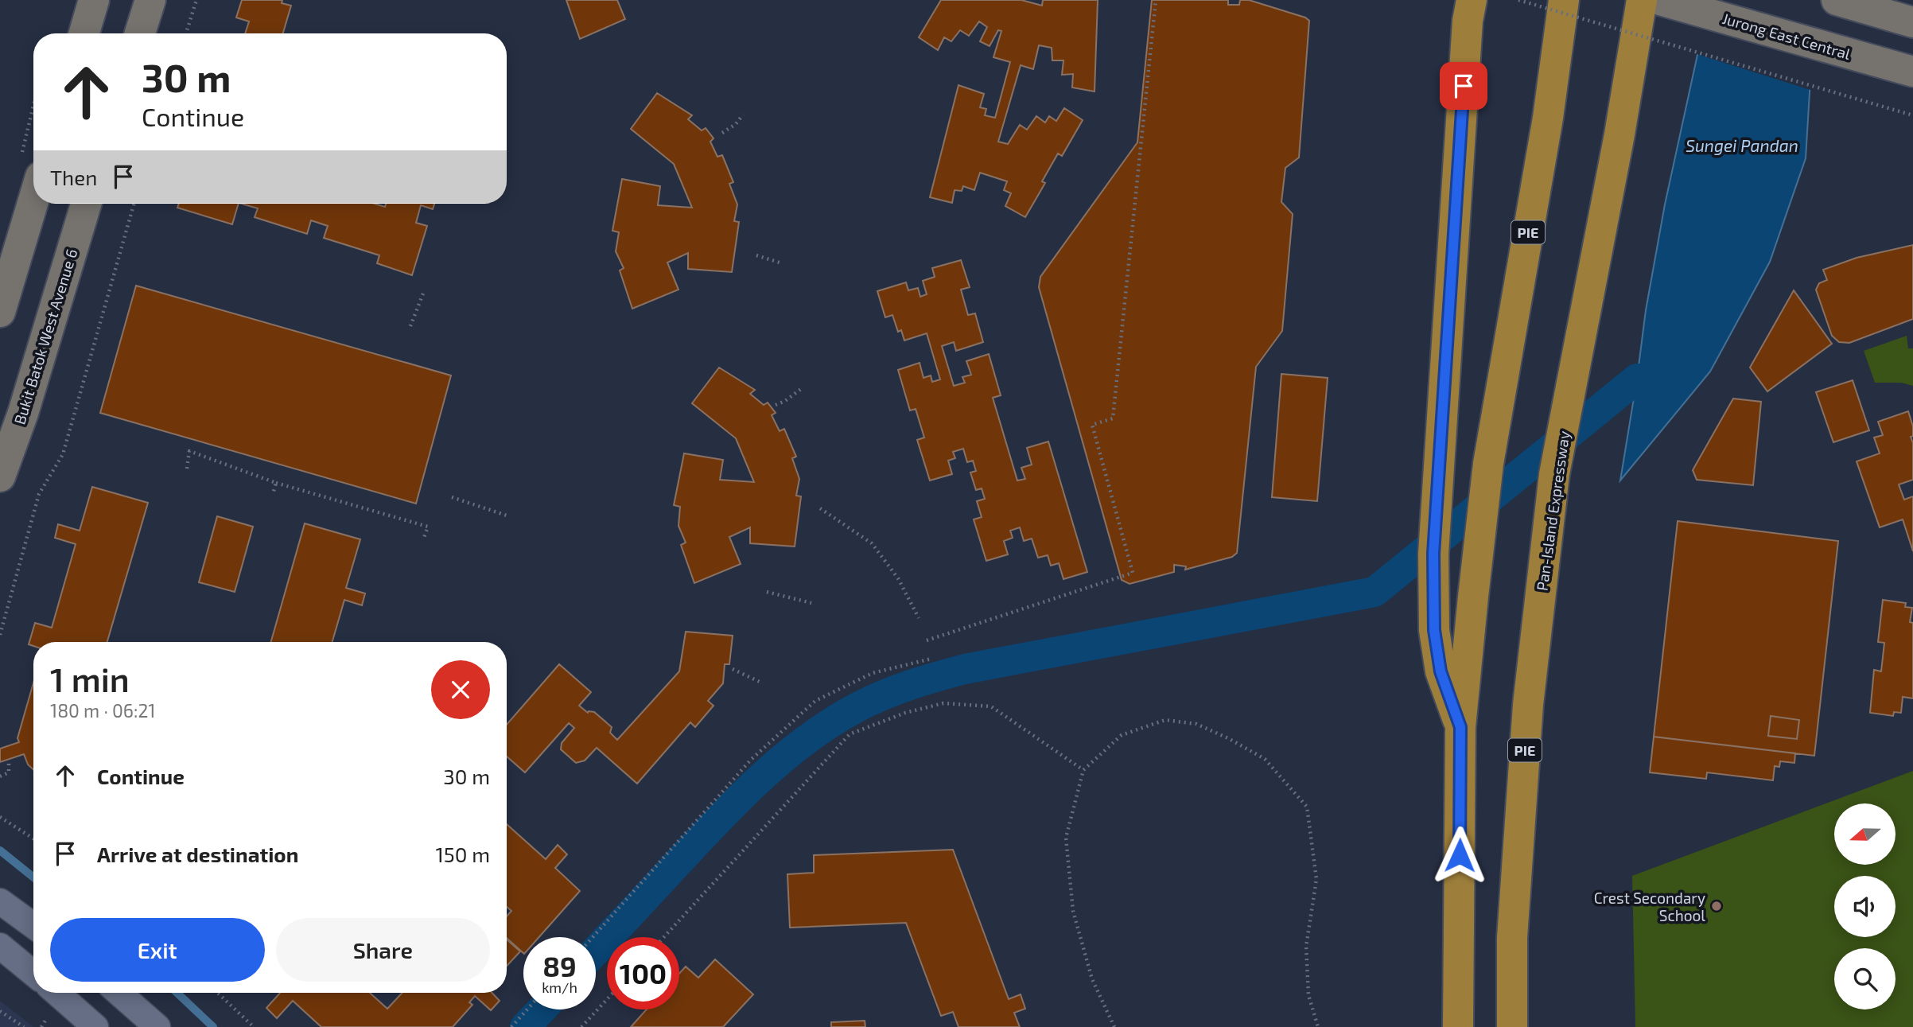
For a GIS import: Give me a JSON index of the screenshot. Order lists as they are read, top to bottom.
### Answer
{
  "streets": {
    "highway": ["PIE", "Pan-Island Expressway"],
    "main road": ["Jurong East Central", "Bukit Batok West Avenue 6"]
  },
  "water": ["Sungei Pandan"],
  "places": ["Crest Secondary School"],
  "north": "left",
  "page": {
    "turn": ["30 m", "Continue"],
    "then": "Then",
    "heading": ["1 min", "180 m · 06:21"],
    "list": [
      {
        "name": "Continue",
        "value": "30 m"
      },
      {
        "name": "Arrive at destination",
        "value": "150 m"
      }
    ],
    "buttons": ["Exit", "Share"],
    "speed": "89 km/h",
    "limit": "100"
  }
}
